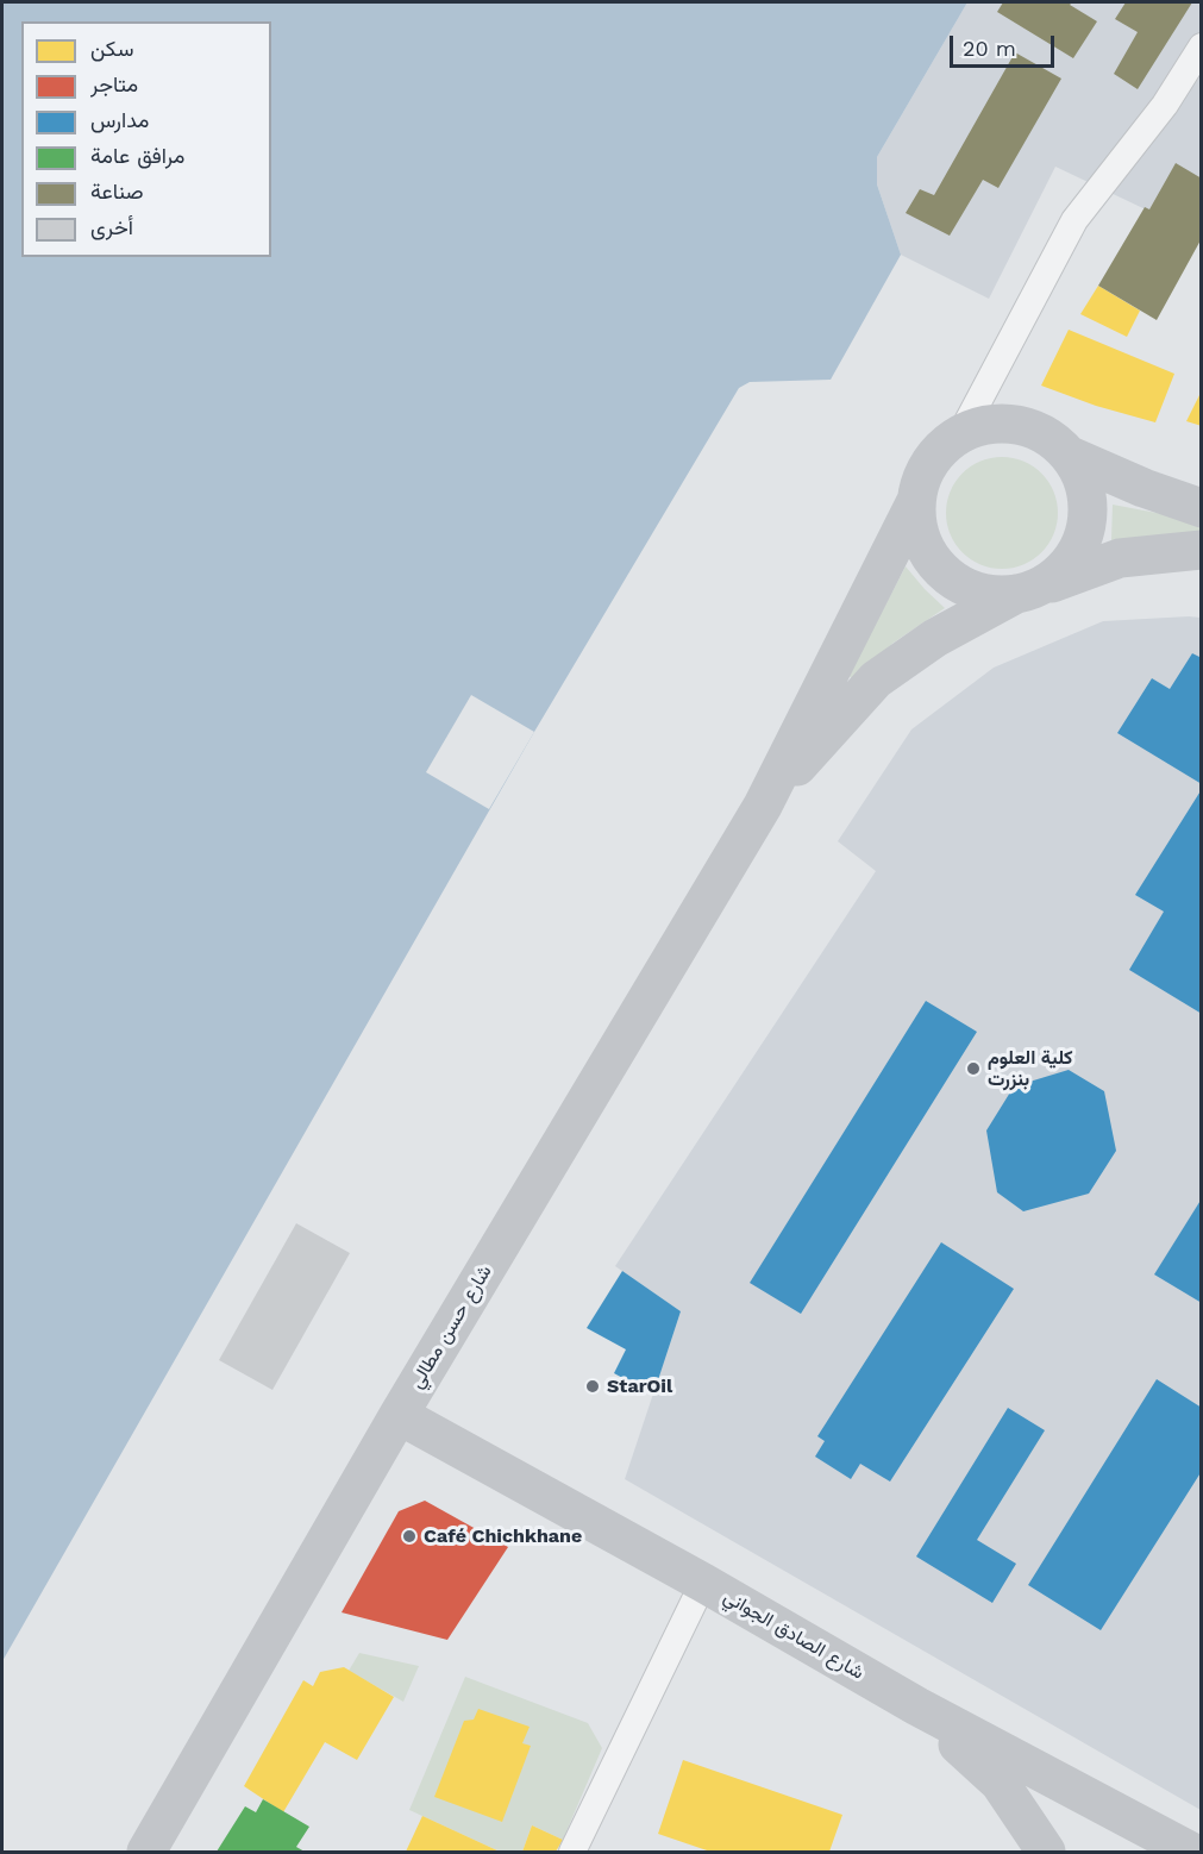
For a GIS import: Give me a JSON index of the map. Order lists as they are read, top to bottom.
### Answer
{
  "streets": {
    "street": ["شارع حسن مطالي", "شارع الصادق الجواني"]
  },
  "crossings": [
    ["شارع حسن مطالي", "شارع الصادق الجواني"]
  ],
  "places": ["كلية العلوم بنزرت", "StarOil", "Café Chichkhane"],
  "legend": [
    "سكن",
    "متاجر",
    "مدارس",
    "مرافق عامة",
    "صناعة",
    "أخرى"
  ],
  "scale_bar": "20 m"
}
